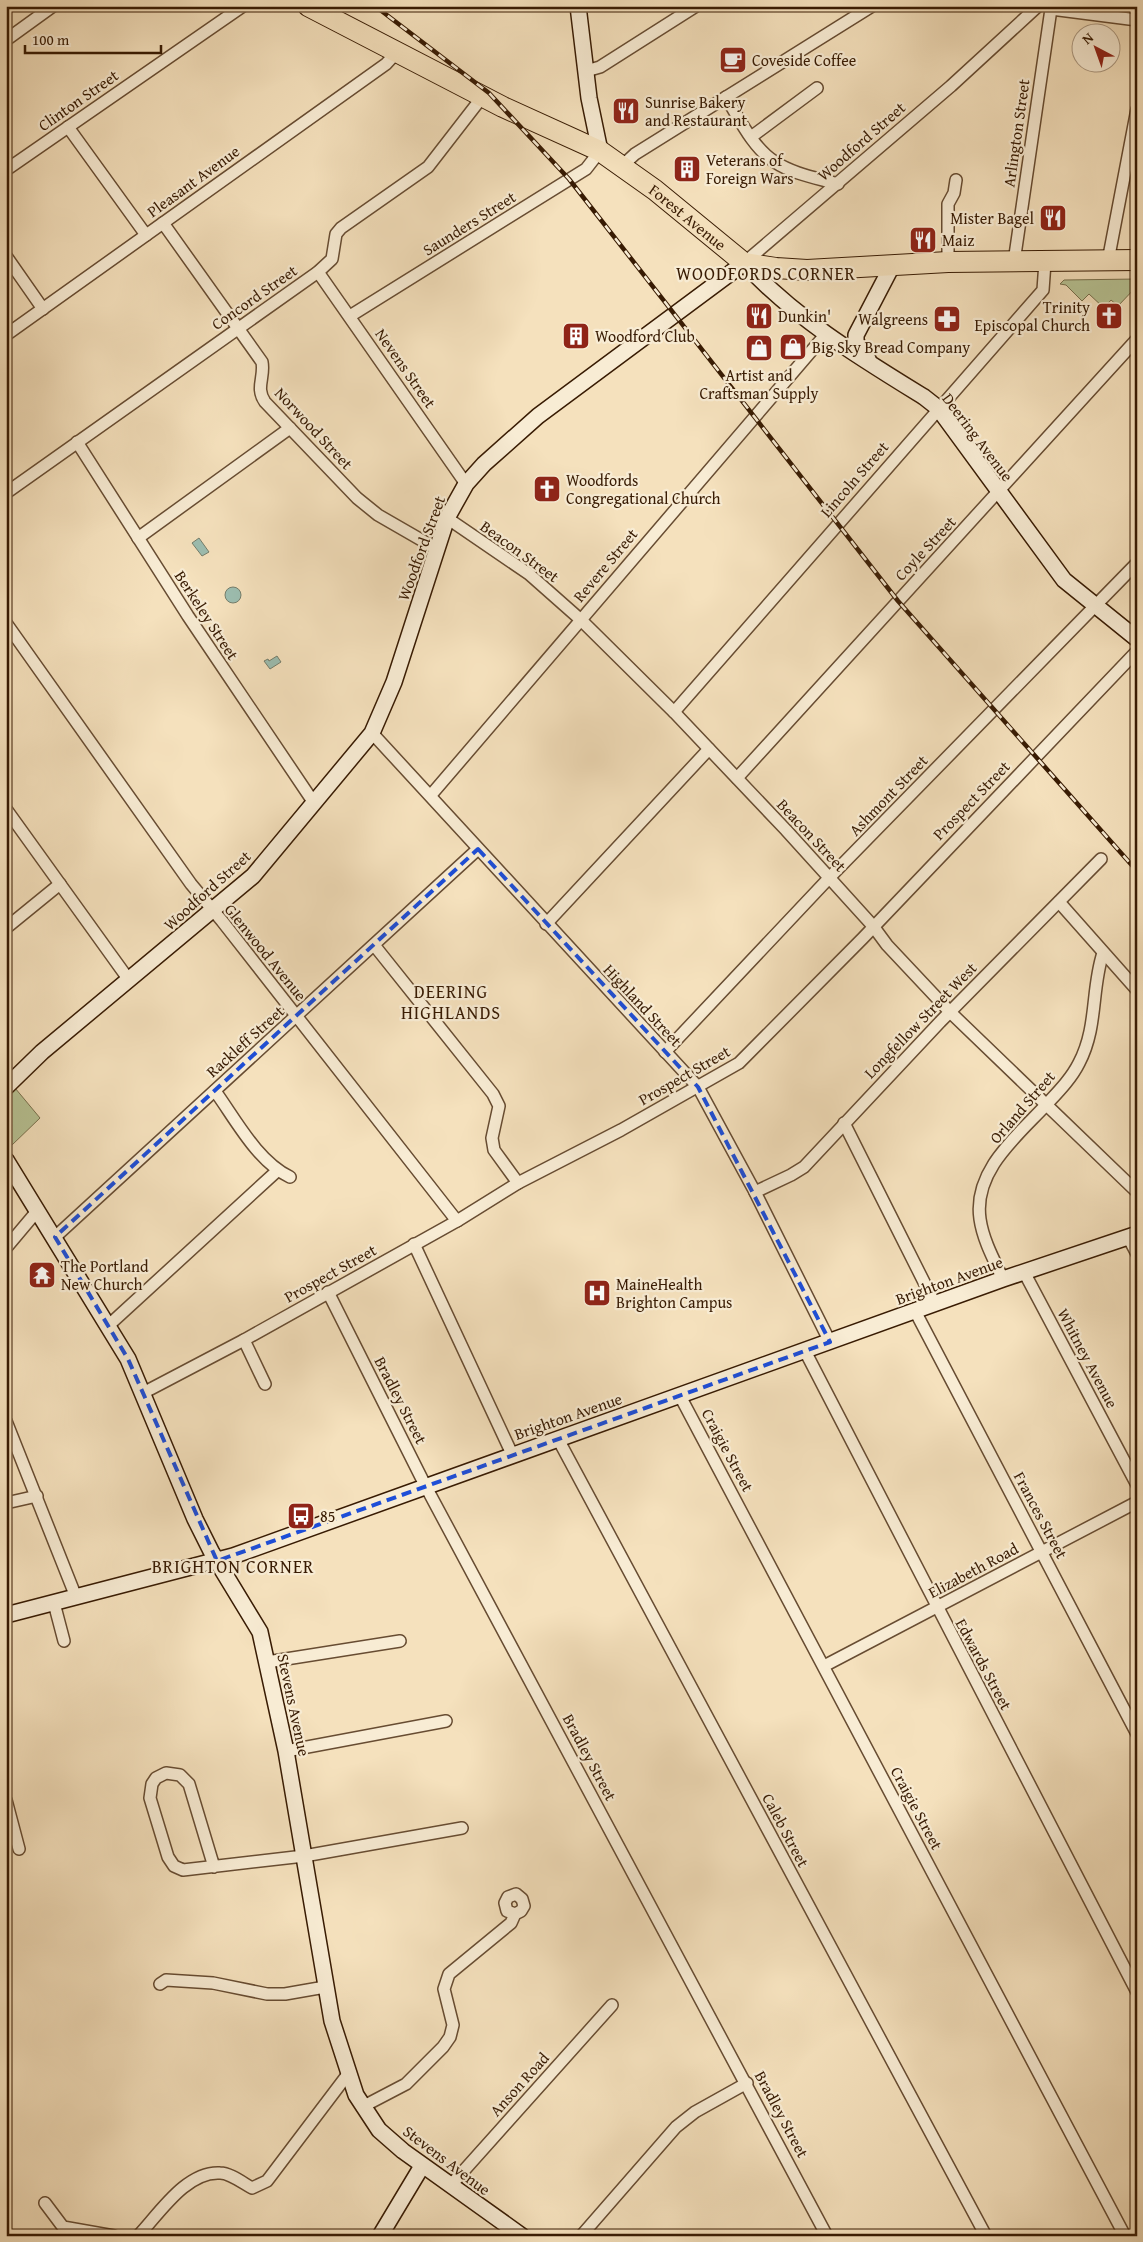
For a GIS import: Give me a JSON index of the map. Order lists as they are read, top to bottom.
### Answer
{
  "streets": {
    "highway": ["Forest Avenue"],
    "main road": [
      "Woodford Street",
      "Deering Avenue",
      "Brighton Avenue",
      "Stevens Avenue"
    ],
    "street": [
      "Clinton Street",
      "Arlington Street",
      "Pleasant Avenue",
      "Saunders Street",
      "Concord Street",
      "Nevens Street",
      "Norwood Street",
      "Lincoln Street",
      "Coyle Street",
      "Beacon Street",
      "Revere Street",
      "Berkeley Street",
      "Ashmont Street",
      "Prospect Street",
      "Glenwood Avenue",
      "Highland Street",
      "Longfellow Street West",
      "Rackleff Street",
      "Orland Street",
      "Whitney Avenue",
      "Bradley Street",
      "Craigie Street",
      "Frances Street",
      "Elizabeth Road",
      "Edwards Street",
      "Caleb Street",
      "Anson Road"
    ]
  },
  "crossings": [
    ["Woodford Street", "Forest Avenue"],
    ["Woodford Street", "Nevens Street"],
    ["Woodford Street", "Norwood Street"],
    ["Woodford Street", "Deering Avenue"],
    ["Woodford Street", "Beacon Street"],
    ["Woodford Street", "Berkeley Street"],
    ["Woodford Street", "Glenwood Avenue"],
    ["Woodford Street", "Highland Street"],
    ["Pleasant Avenue", "Forest Avenue"],
    ["Pleasant Avenue", "Norwood Street"],
    ["Forest Avenue", "Saunders Street"],
    ["Forest Avenue", "Concord Street"],
    ["Forest Avenue", "Deering Avenue"],
    ["Saunders Street", "Nevens Street"],
    ["Concord Street", "Nevens Street"],
    ["Concord Street", "Norwood Street"],
    ["Concord Street", "Berkeley Street"],
    ["Deering Avenue", "Lincoln Street"],
    ["Deering Avenue", "Coyle Street"],
    ["Deering Avenue", "Revere Street"],
    ["Deering Avenue", "Ashmont Street"],
    ["Lincoln Street", "Beacon Street"],
    ["Coyle Street", "Beacon Street"],
    ["Beacon Street", "Revere Street"],
    ["Beacon Street", "Ashmont Street"],
    ["Beacon Street", "Prospect Street"],
    ["Beacon Street", "Longfellow Street West"],
    ["Beacon Street", "Orland Street"],
    ["Revere Street", "Highland Street"],
    ["Ashmont Street", "Highland Street"],
    ["Prospect Street", "Glenwood Avenue"],
    ["Prospect Street", "Highland Street"],
    ["Prospect Street", "Bradley Street"],
    ["Prospect Street", "Stevens Avenue"],
    ["Glenwood Avenue", "Rackleff Street"],
    ["Highland Street", "Longfellow Street West"],
    ["Highland Street", "Rackleff Street"],
    ["Highland Street", "Brighton Avenue"],
    ["Rackleff Street", "Stevens Avenue"],
    ["Orland Street", "Brighton Avenue"],
    ["Brighton Avenue", "Whitney Avenue"],
    ["Brighton Avenue", "Bradley Street"],
    ["Brighton Avenue", "Craigie Street"],
    ["Brighton Avenue", "Frances Street"],
    ["Brighton Avenue", "Edwards Street"],
    ["Brighton Avenue", "Stevens Avenue"],
    ["Brighton Avenue", "Caleb Street"],
    ["Craigie Street", "Elizabeth Road"],
    ["Frances Street", "Elizabeth Road"],
    ["Elizabeth Road", "Edwards Street"],
    ["Stevens Avenue", "Anson Road"]
  ],
  "districts": ["WOODFORDS CORNER", "DEERING HIGHLANDS", "BRIGHTON CORNER"],
  "places": {
    "cafe": ["Coveside Coffee"],
    "restaurant": [
      "Sunrise Bakery and Restaurant",
      "Mister Bagel",
      "Maiz",
      "Dunkin'"
    ],
    "building": ["Veterans of Foreign Wars", "Woodford Club"],
    "church": ["Trinity Episcopal Church", "Woodfords Congregational Church"],
    "pharmacy": ["Walgreens"],
    "shop": ["Big Sky Bread Company", "Artist and Craftsman Supply"],
    "temple": ["The Portland New Church"],
    "hospital": ["MaineHealth Brighton Campus"],
    "bus stop": ["85"]
  },
  "scale_bar": "100 m",
  "north": "top left"
}
